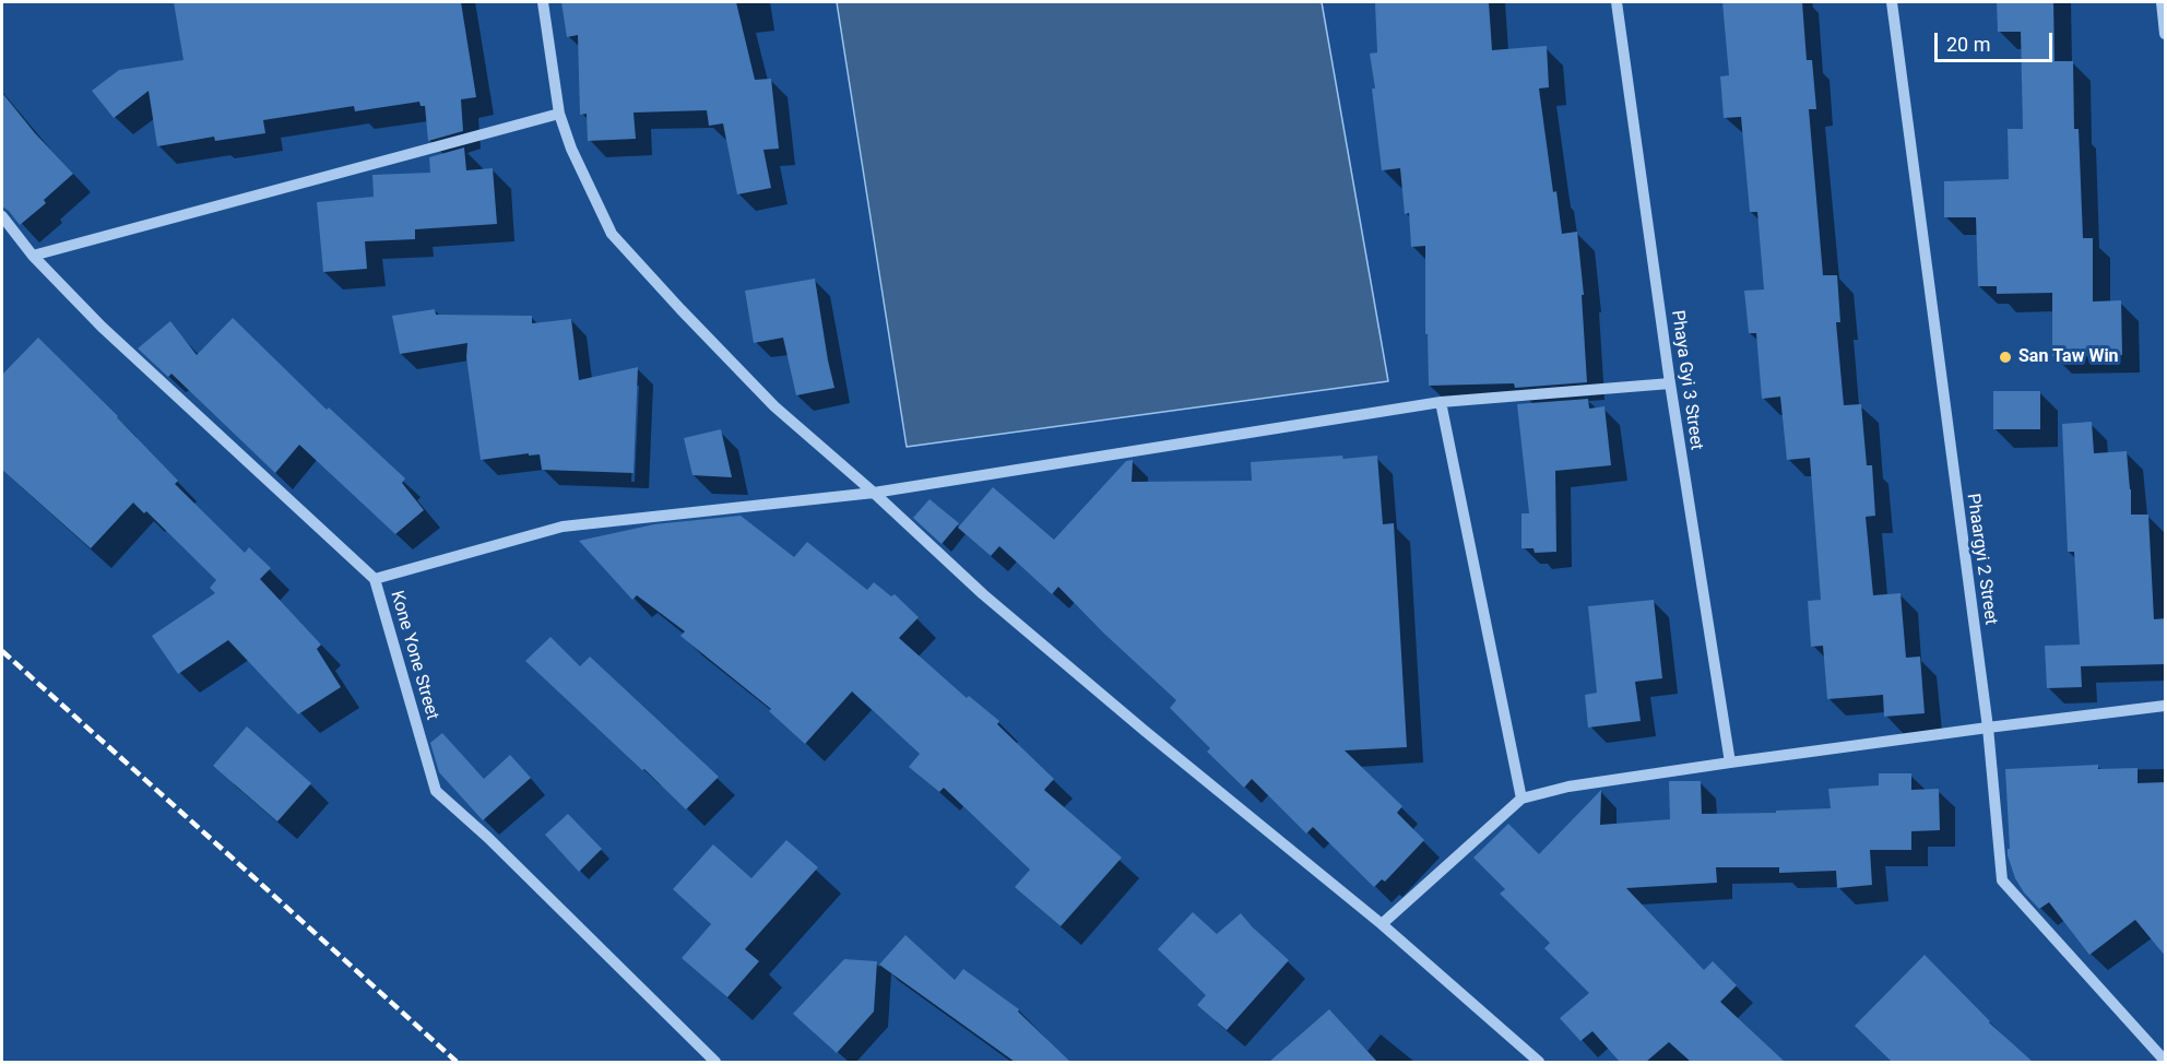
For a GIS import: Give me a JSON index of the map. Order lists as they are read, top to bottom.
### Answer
{
  "streets": {
    "street": ["Phaya Gyi 3 Street", "Phaargyi 2 Street", "Kone Yone Street"]
  },
  "places": ["San Taw Win"],
  "scale_bar": "20 m"
}
